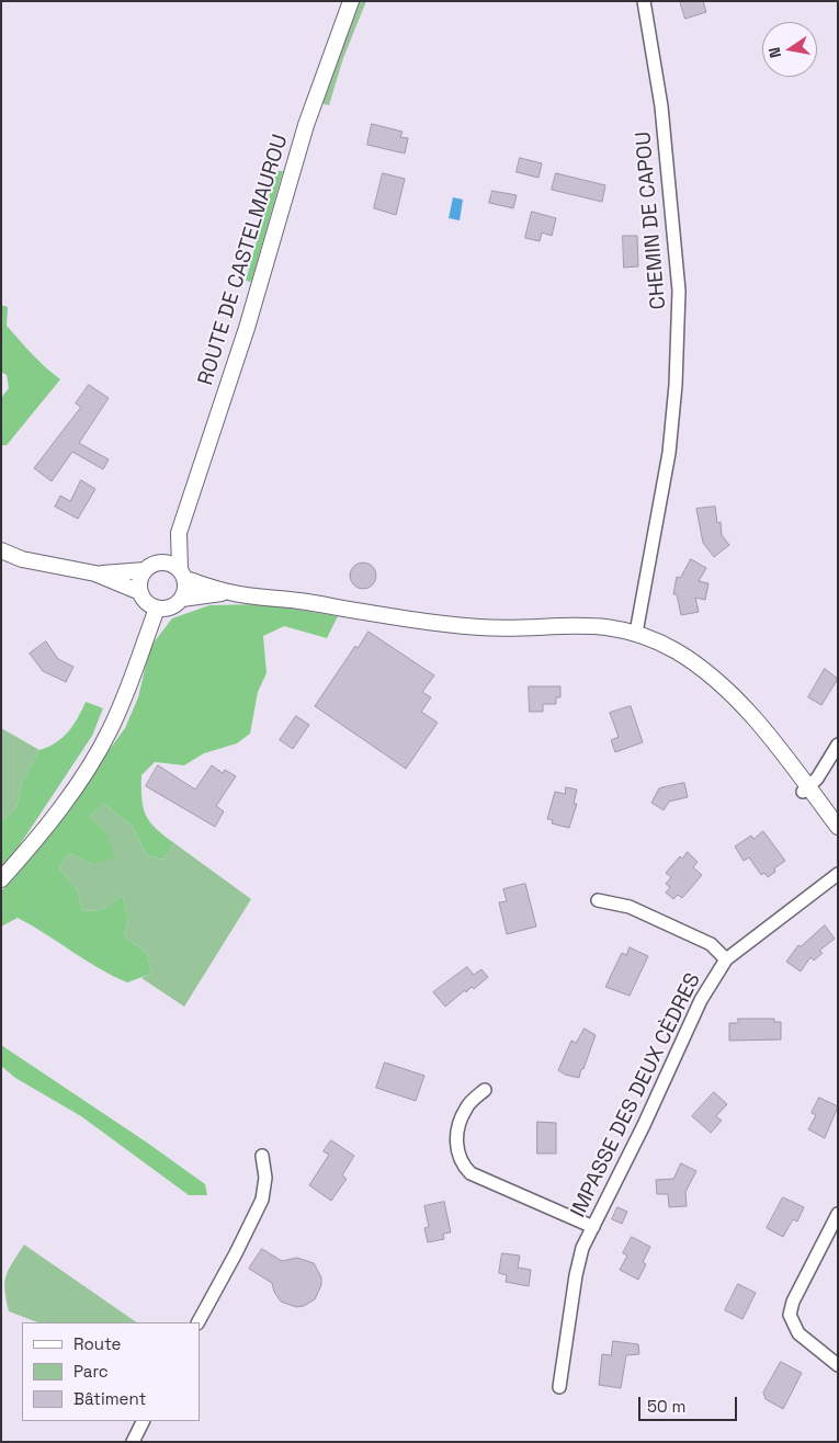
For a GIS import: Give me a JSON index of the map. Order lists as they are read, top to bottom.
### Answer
{
  "streets": {
    "street": ["CHEMIN DE CAPOU", "ROUTE DE CASTELMAUROU", "IMPASSE DES DEUX CÈDRES"]
  },
  "legend": ["Route", "Parc", "Bâtiment"],
  "scale_bar": "50 m",
  "north": "left"
}
